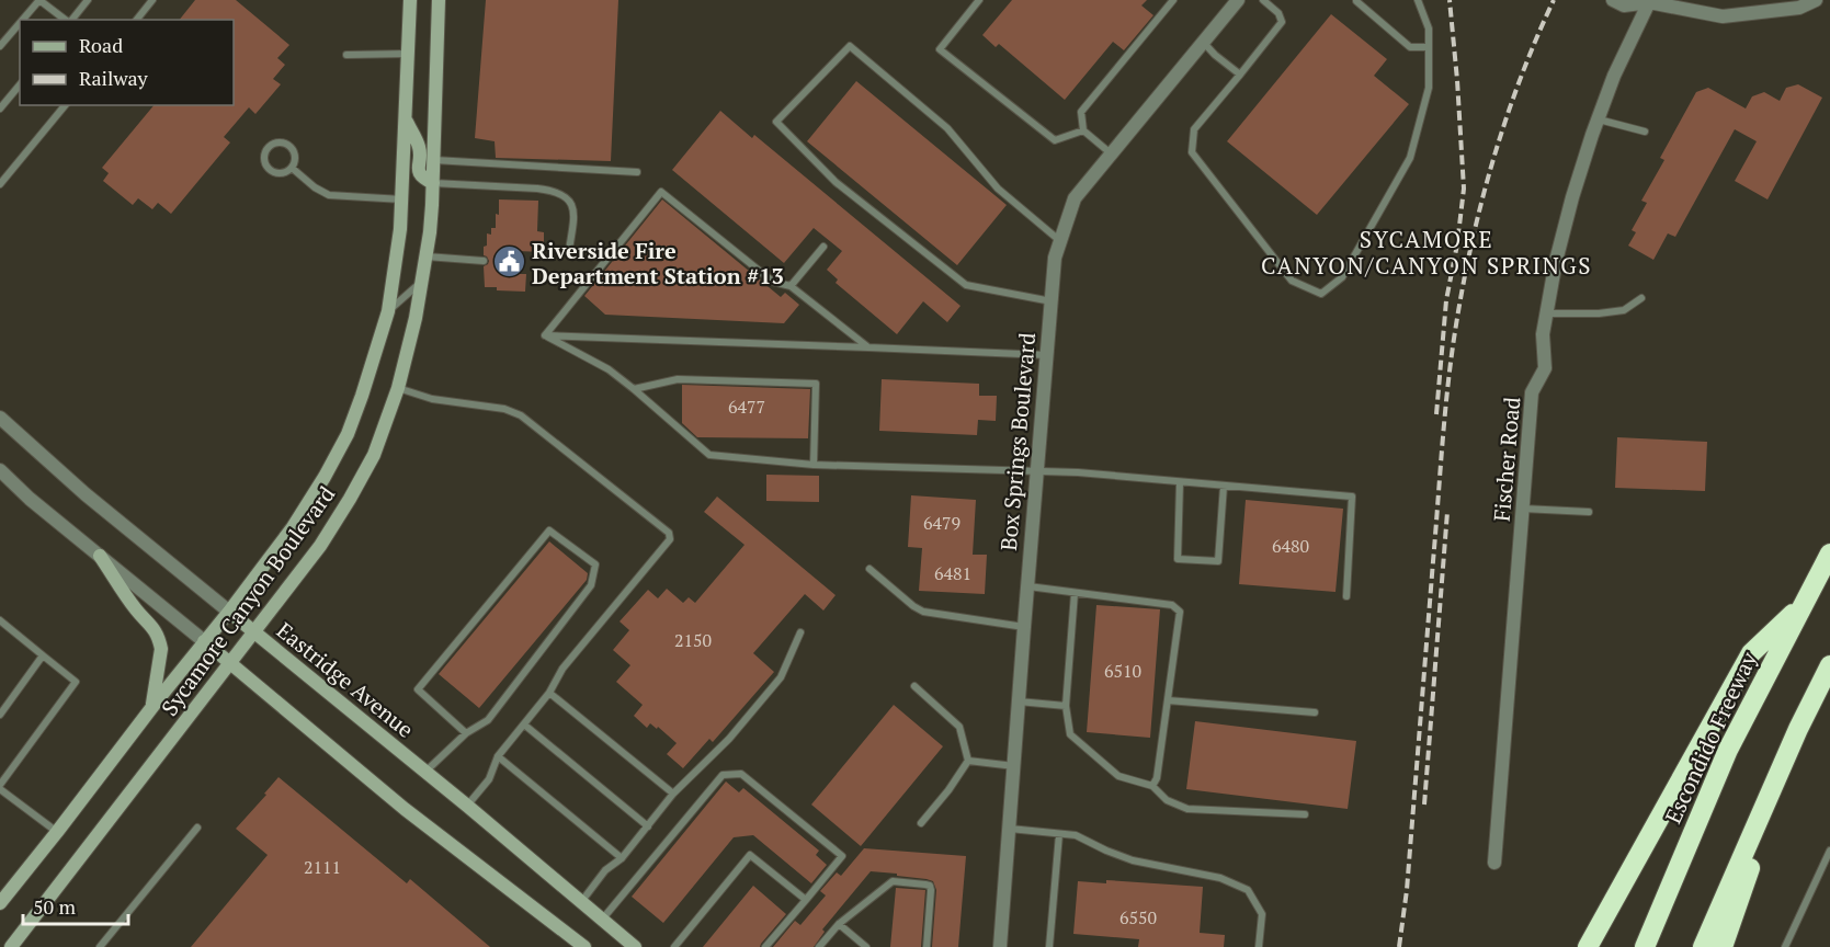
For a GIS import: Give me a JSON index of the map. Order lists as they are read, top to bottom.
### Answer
{
  "streets": {
    "highway": ["Escondido Freeway"],
    "main road": ["Sycamore Canyon Boulevard", "Eastridge Avenue"],
    "street": ["Box Springs Boulevard", "Fischer Road"]
  },
  "crossings": [
    ["Sycamore Canyon Boulevard", "Eastridge Avenue"]
  ],
  "districts": ["SYCAMORE CANYON/CANYON SPRINGS"],
  "places": {
    "public building": ["Riverside Fire Department Station #13"]
  },
  "house_numbers": [
    "6477",
    "6479",
    "6480",
    "6481",
    "2150",
    "6510",
    "2111",
    "6550"
  ],
  "legend": ["Road", "Railway"],
  "scale_bar": "50 m"
}
